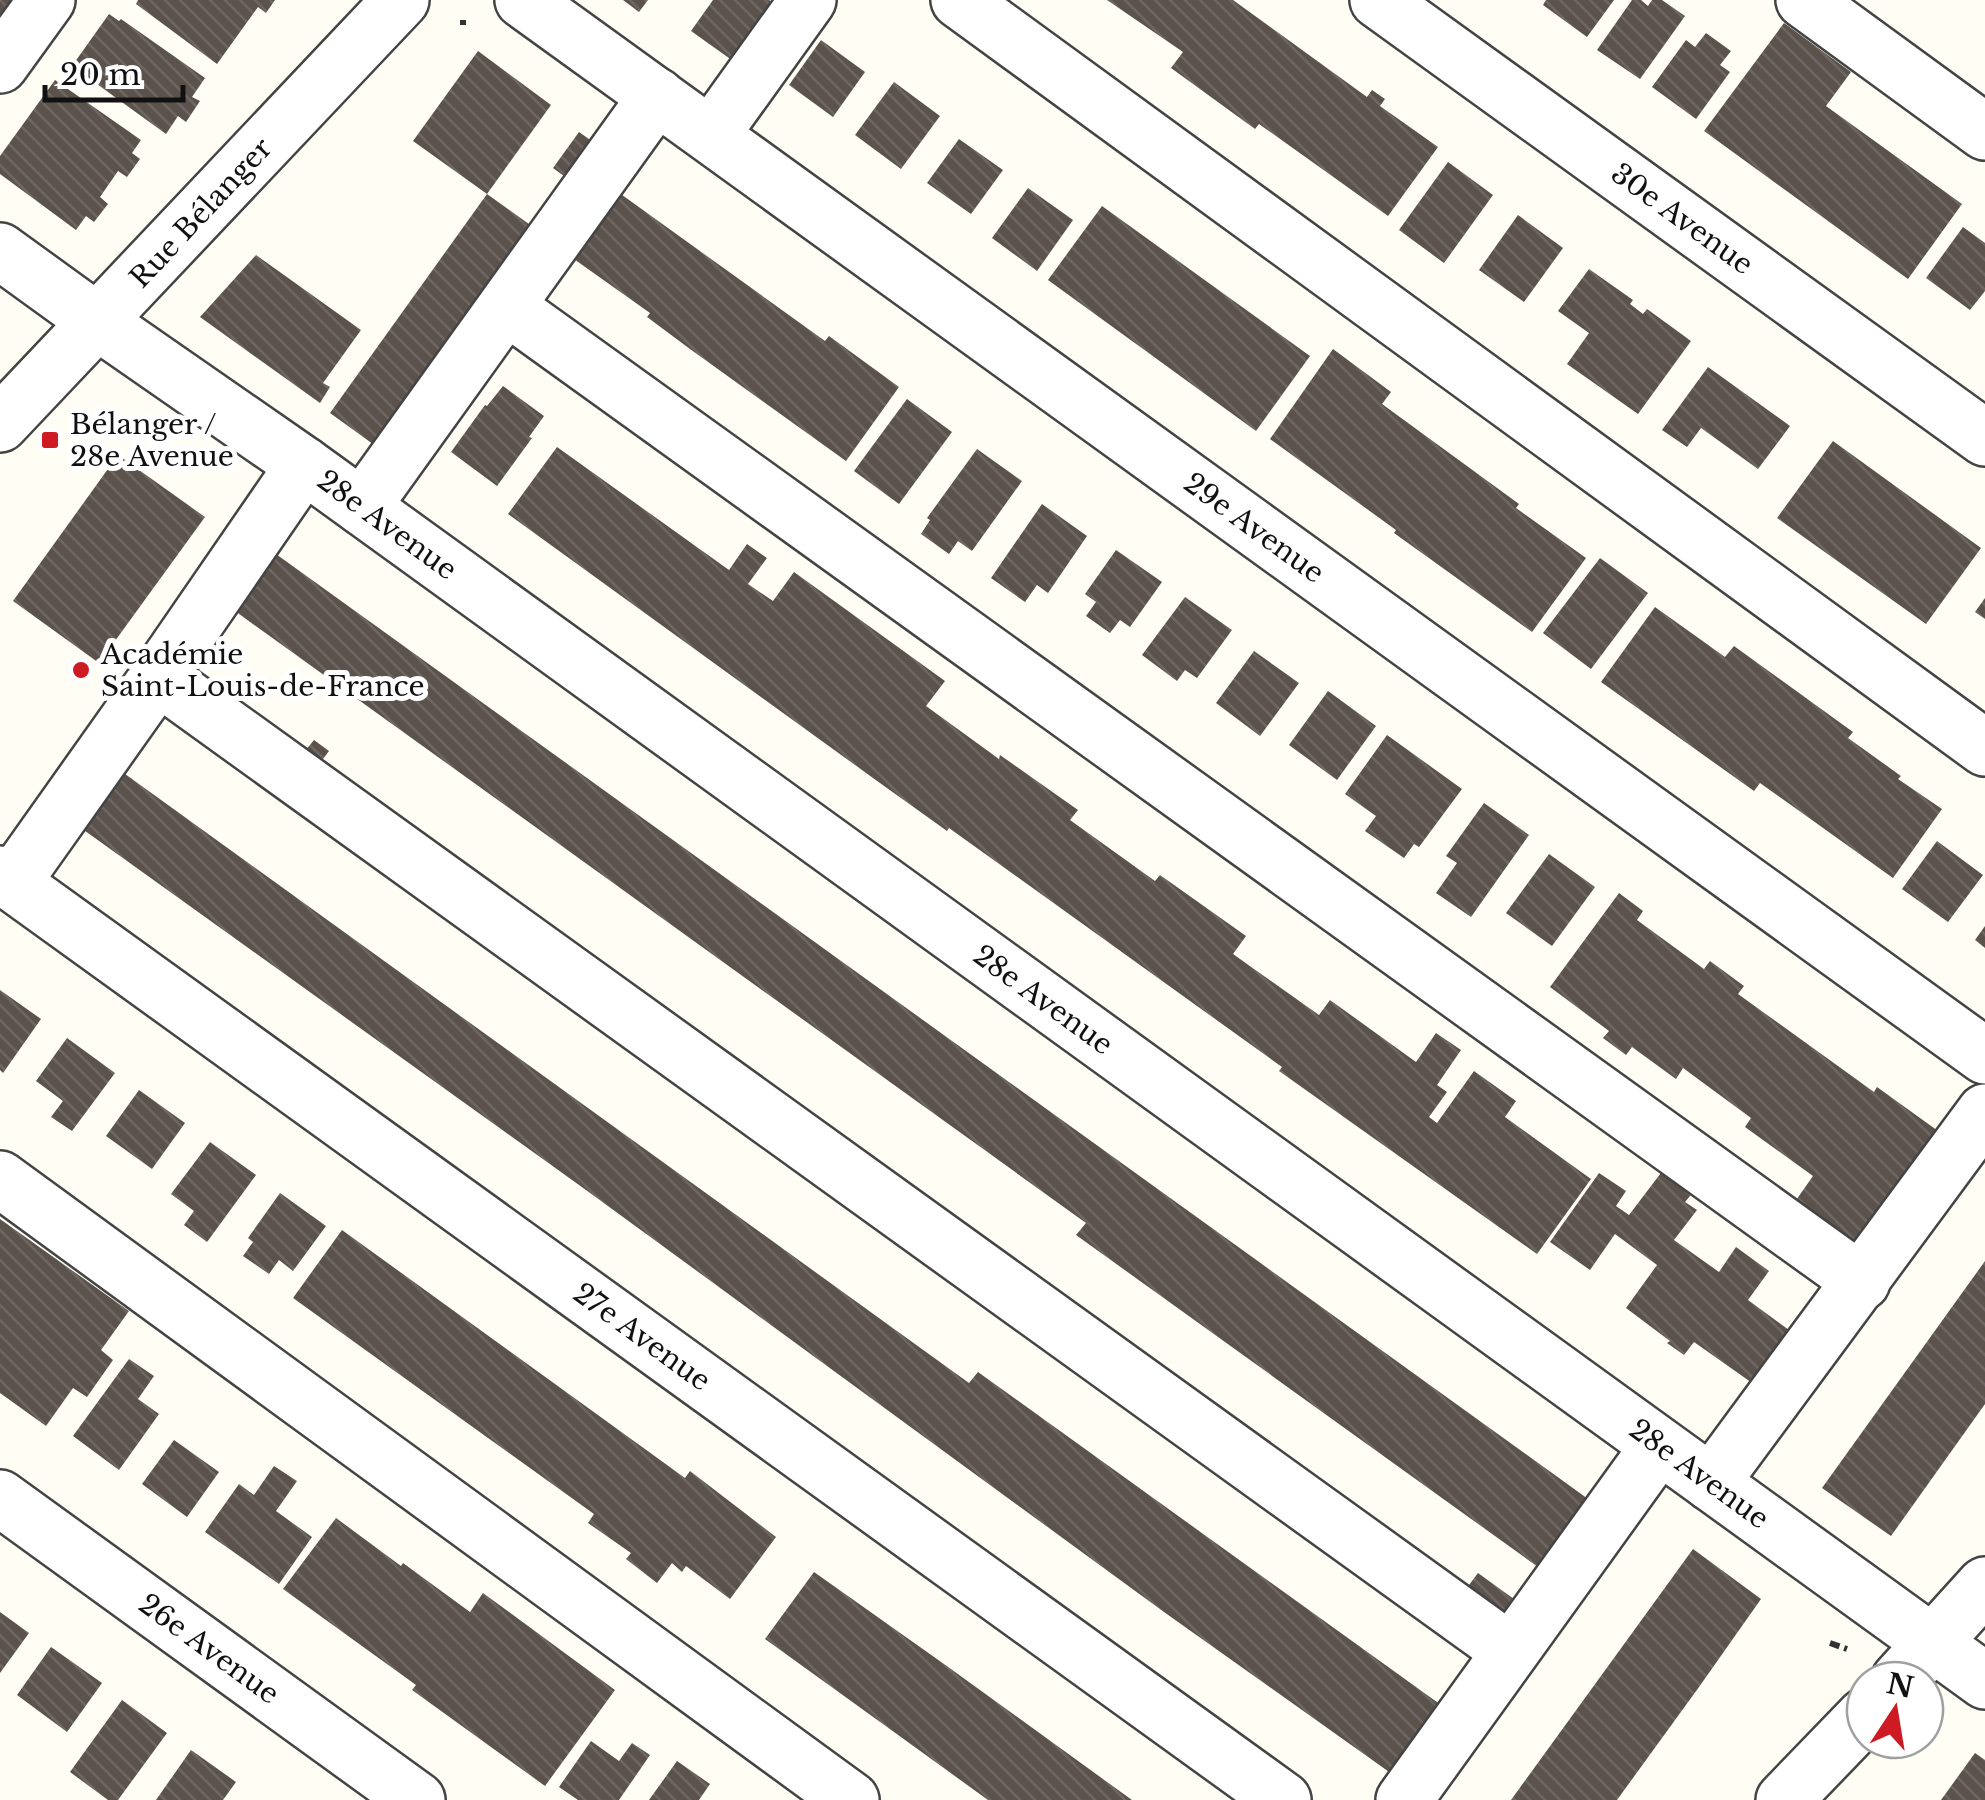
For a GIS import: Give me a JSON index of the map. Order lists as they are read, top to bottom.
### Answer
{
  "streets": {
    "street": [
      "Rue Bélanger",
      "30e Avenue",
      "28e Avenue",
      "29e Avenue",
      "27e Avenue",
      "26e Avenue"
    ]
  },
  "crossings": [
    ["Rue Bélanger", "28e Avenue"]
  ],
  "places": {
    "transit": ["Bélanger / 28e Avenue"],
    "other": ["Académie Saint-Louis-de-France"]
  },
  "scale_bar": "20 m",
  "north": "top"
}
